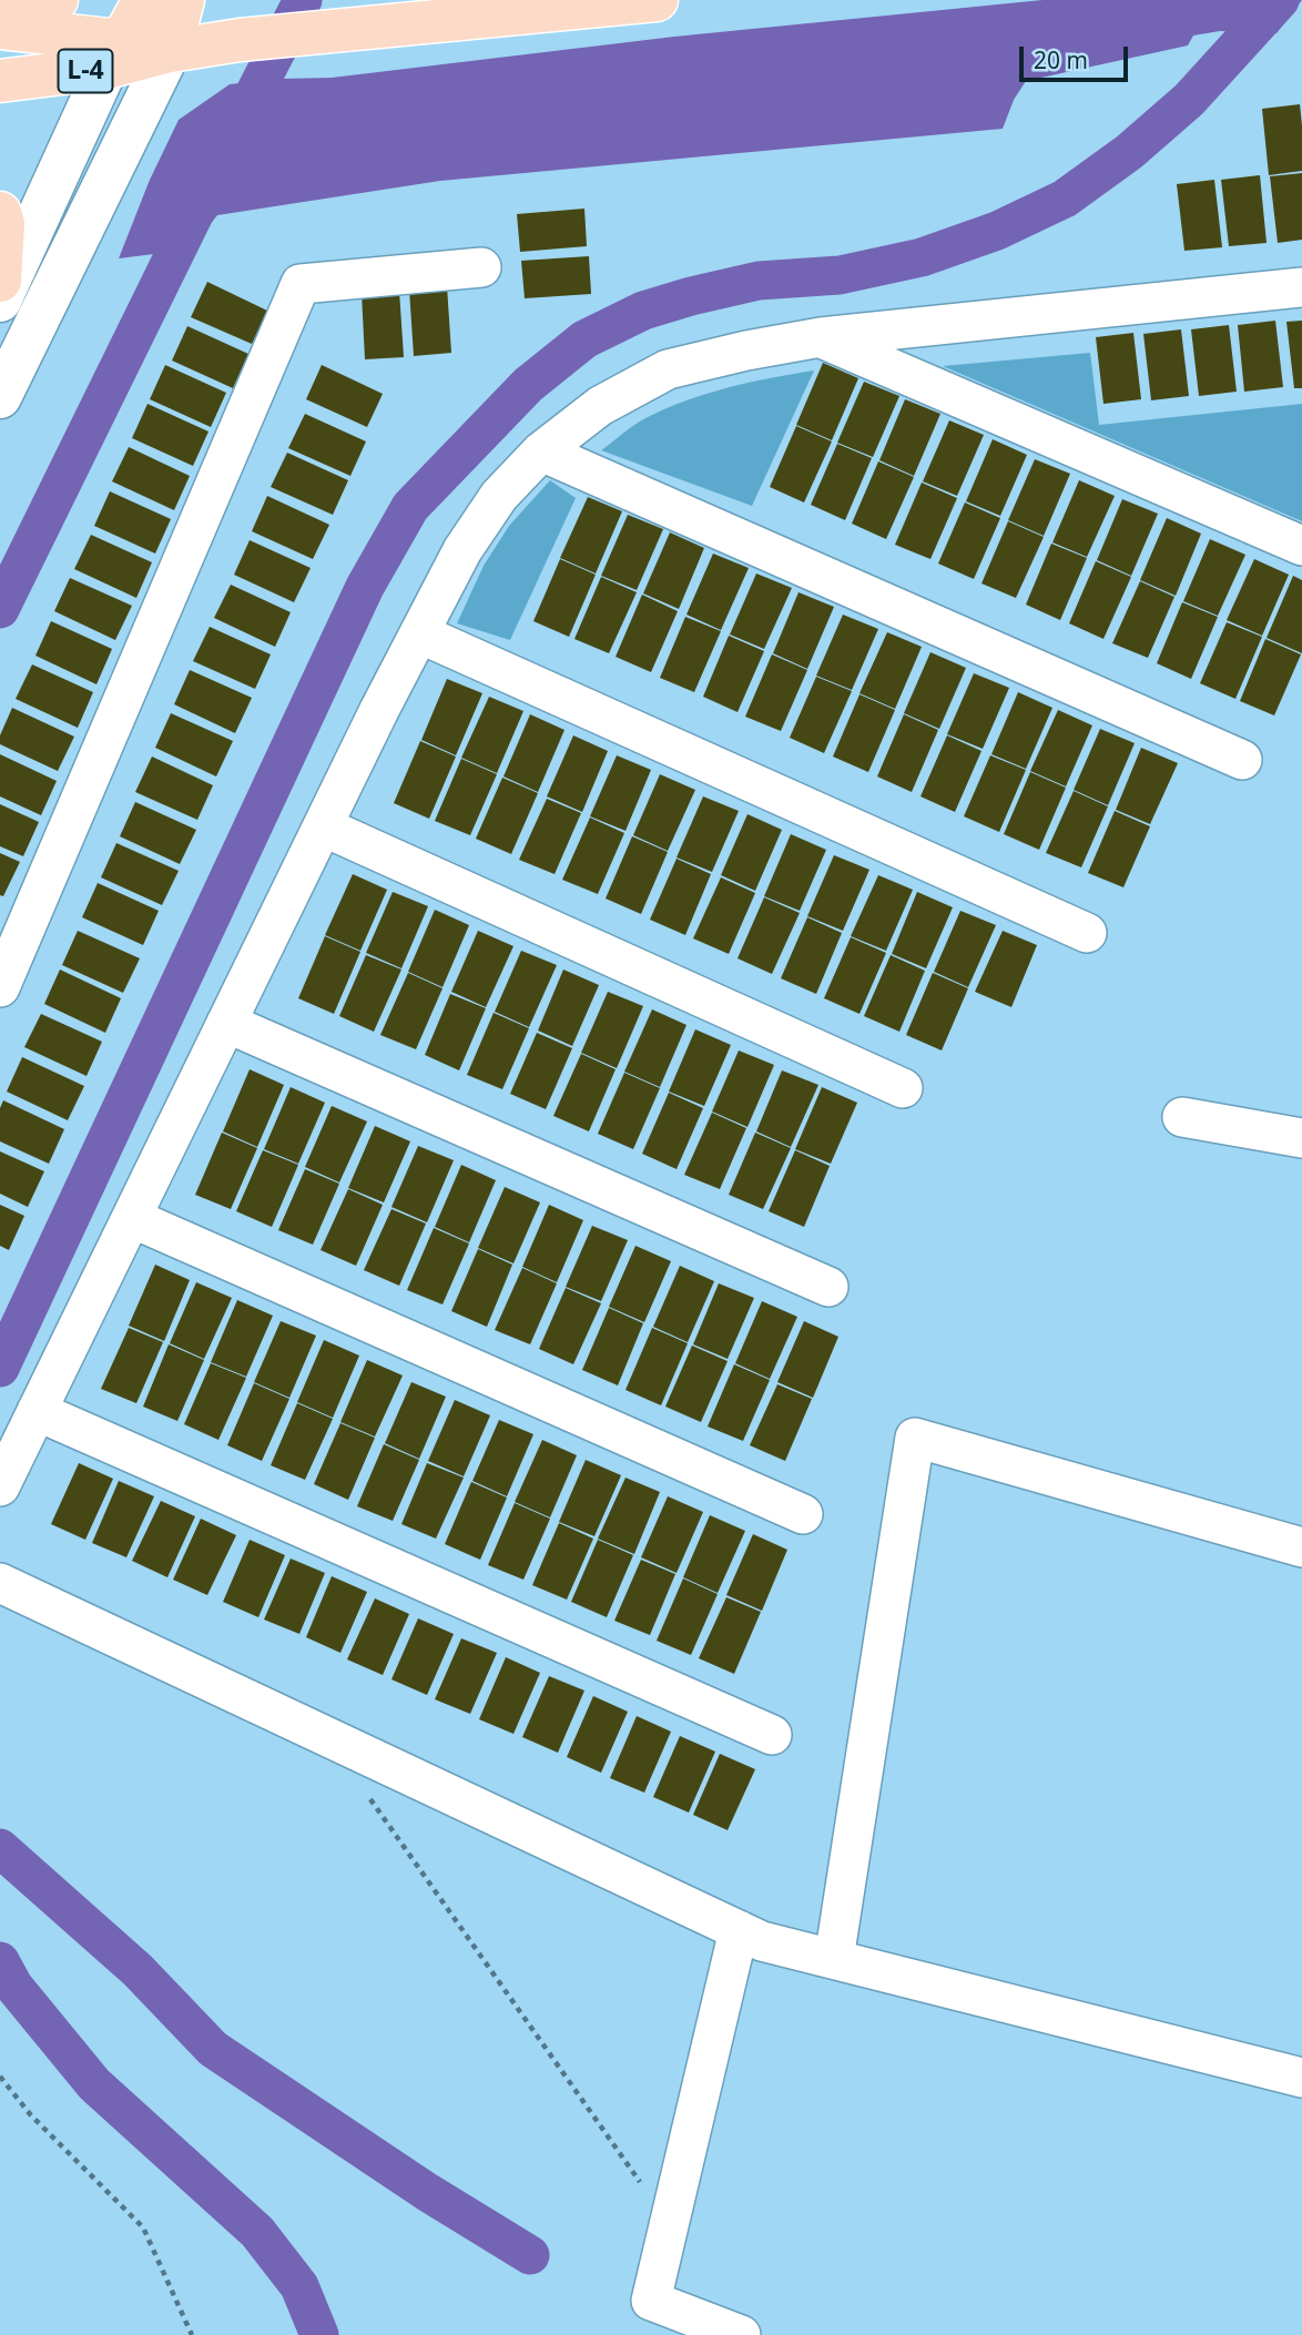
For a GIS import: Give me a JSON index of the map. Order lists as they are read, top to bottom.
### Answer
{
  "streets": {
    "main road": ["L-4"]
  },
  "scale_bar": "20 m"
}
